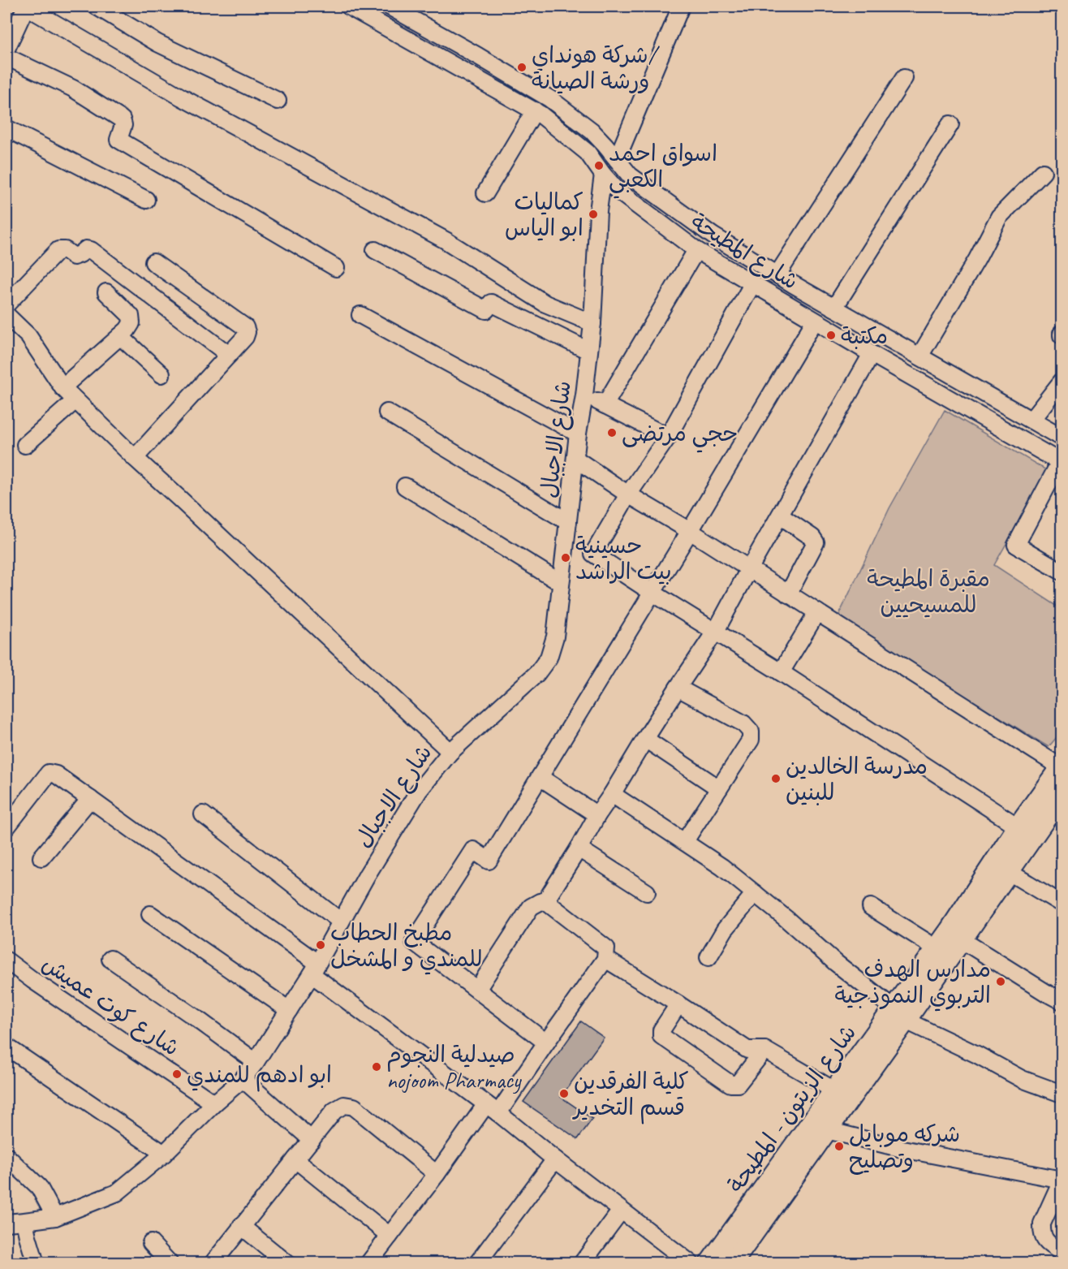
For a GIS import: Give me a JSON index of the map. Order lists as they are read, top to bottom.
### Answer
{
  "streets": {
    "main road": ["شارع الزيتون - المطيحة"],
    "street": ["شارع المطيحة", "شارع الاجبال", "شارع كوت عميش"]
  },
  "crossings": [
    ["شارع المطيحة", "شارع الاجبال"],
    ["شارع الاجبال", "شارع كوت عميش"]
  ],
  "parks": ["مقبرة المطيحة للمسيحيين"],
  "places": [
    "شركة هونداي/ ورشة الصيانة",
    "اسواق احمد الكعبي",
    "كماليات ابو الياس",
    "مكتبة",
    "حجي مرتضى",
    "حسينية بيت الراشد",
    "مدرسة الخالدين للبنين",
    "مطبخ الحطاب للمندي و المشخل",
    "مدارس الهدف التربوي النموذجية",
    "صيدلية النجوم nojoom Pharmacy",
    "ابو ادهم للمندي",
    "كلية الفرقدين قسم التخدير",
    "شركه موبايل وتصليح"
  ]
}
